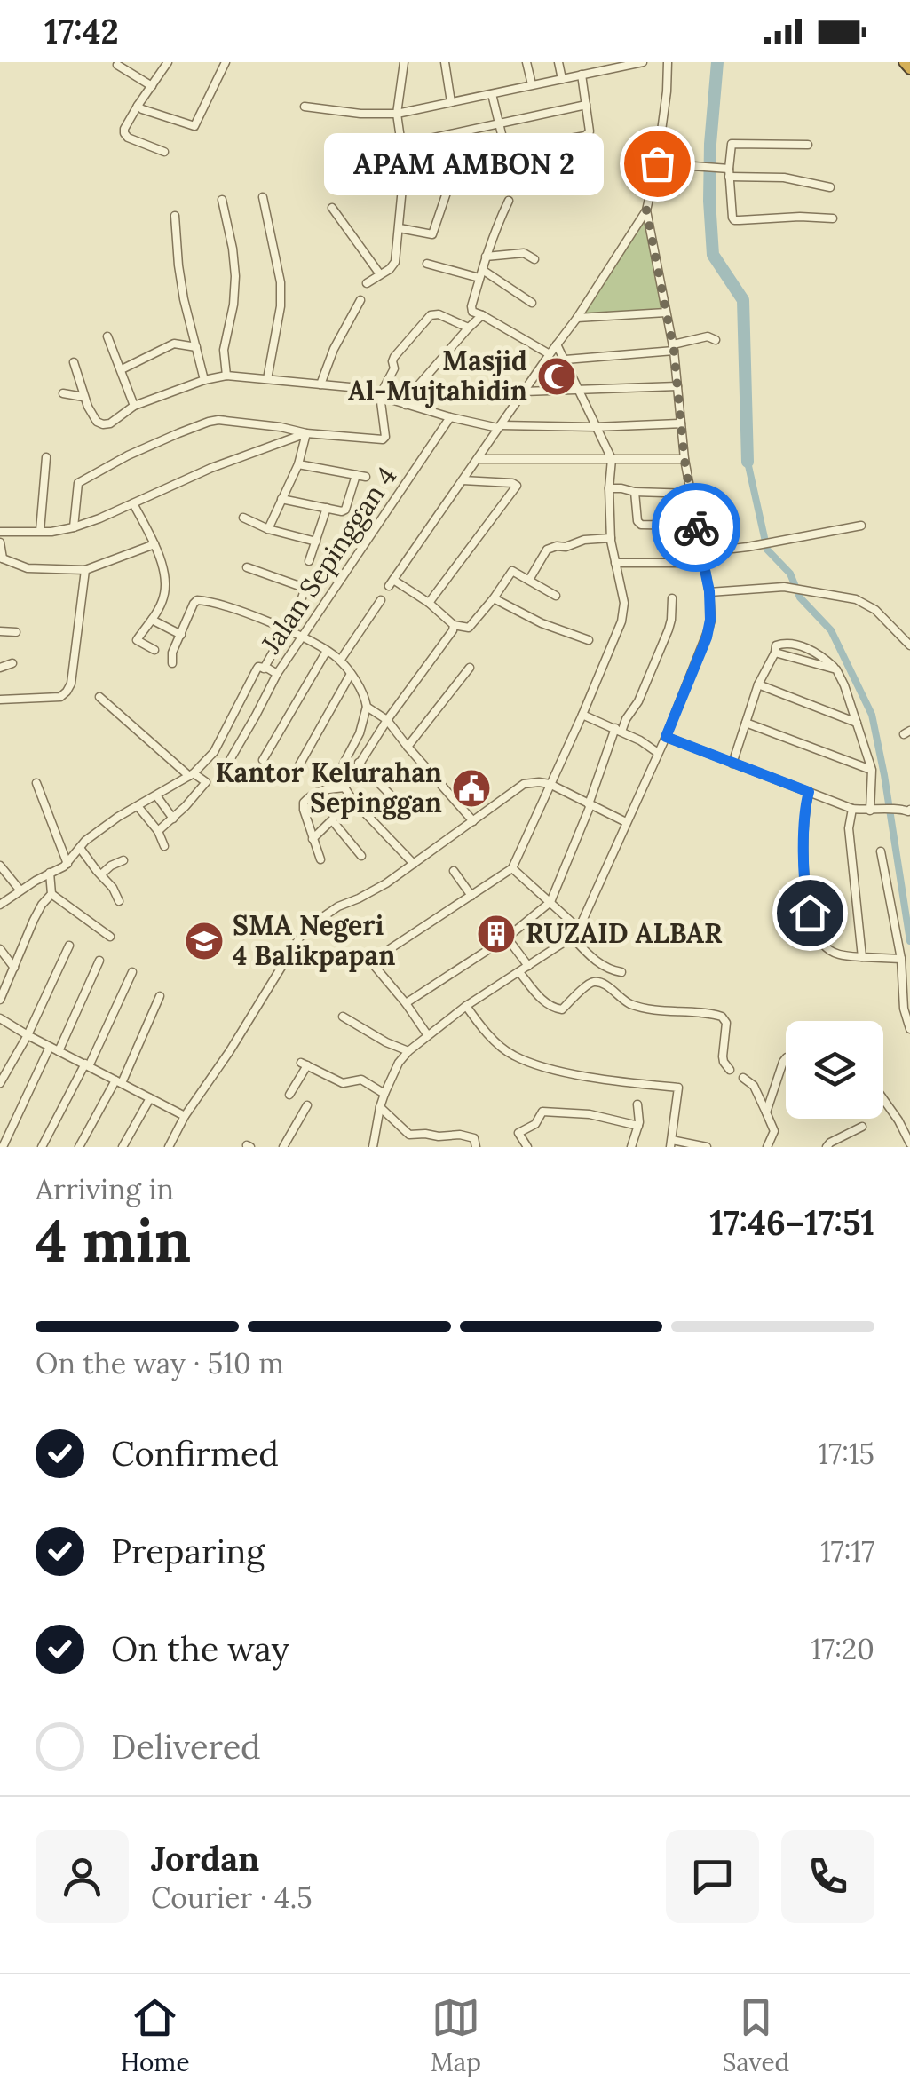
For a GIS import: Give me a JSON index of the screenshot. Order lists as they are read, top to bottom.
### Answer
{
  "streets": {
    "street": ["Jalan Sepinggan 4"]
  },
  "places": {
    "other": ["APAM AMBON 2"],
    "mosque": ["Masjid Al-Mujtahidin"],
    "public building": ["Kantor Kelurahan Sepinggan"],
    "building": ["RUZAID ALBAR"],
    "school or university": ["SMA Negeri 4 Balikpapan"]
  },
  "page": {
    "status": "17:42",
    "bubble": "APAM AMBON 2",
    "heading": ["4 min", "Arriving in", "17:46–17:51"],
    "panel": ["Jordan", "Courier · 4.5"],
    "bar": "On the way · 510 m",
    "list": [
      ["Confirmed", "17:15"],
      ["Preparing", "17:17"],
      ["On the way", "17:20"],
      "Delivered"
    ],
    "tabs": ["Home", "Map", "Saved"]
  }
}
